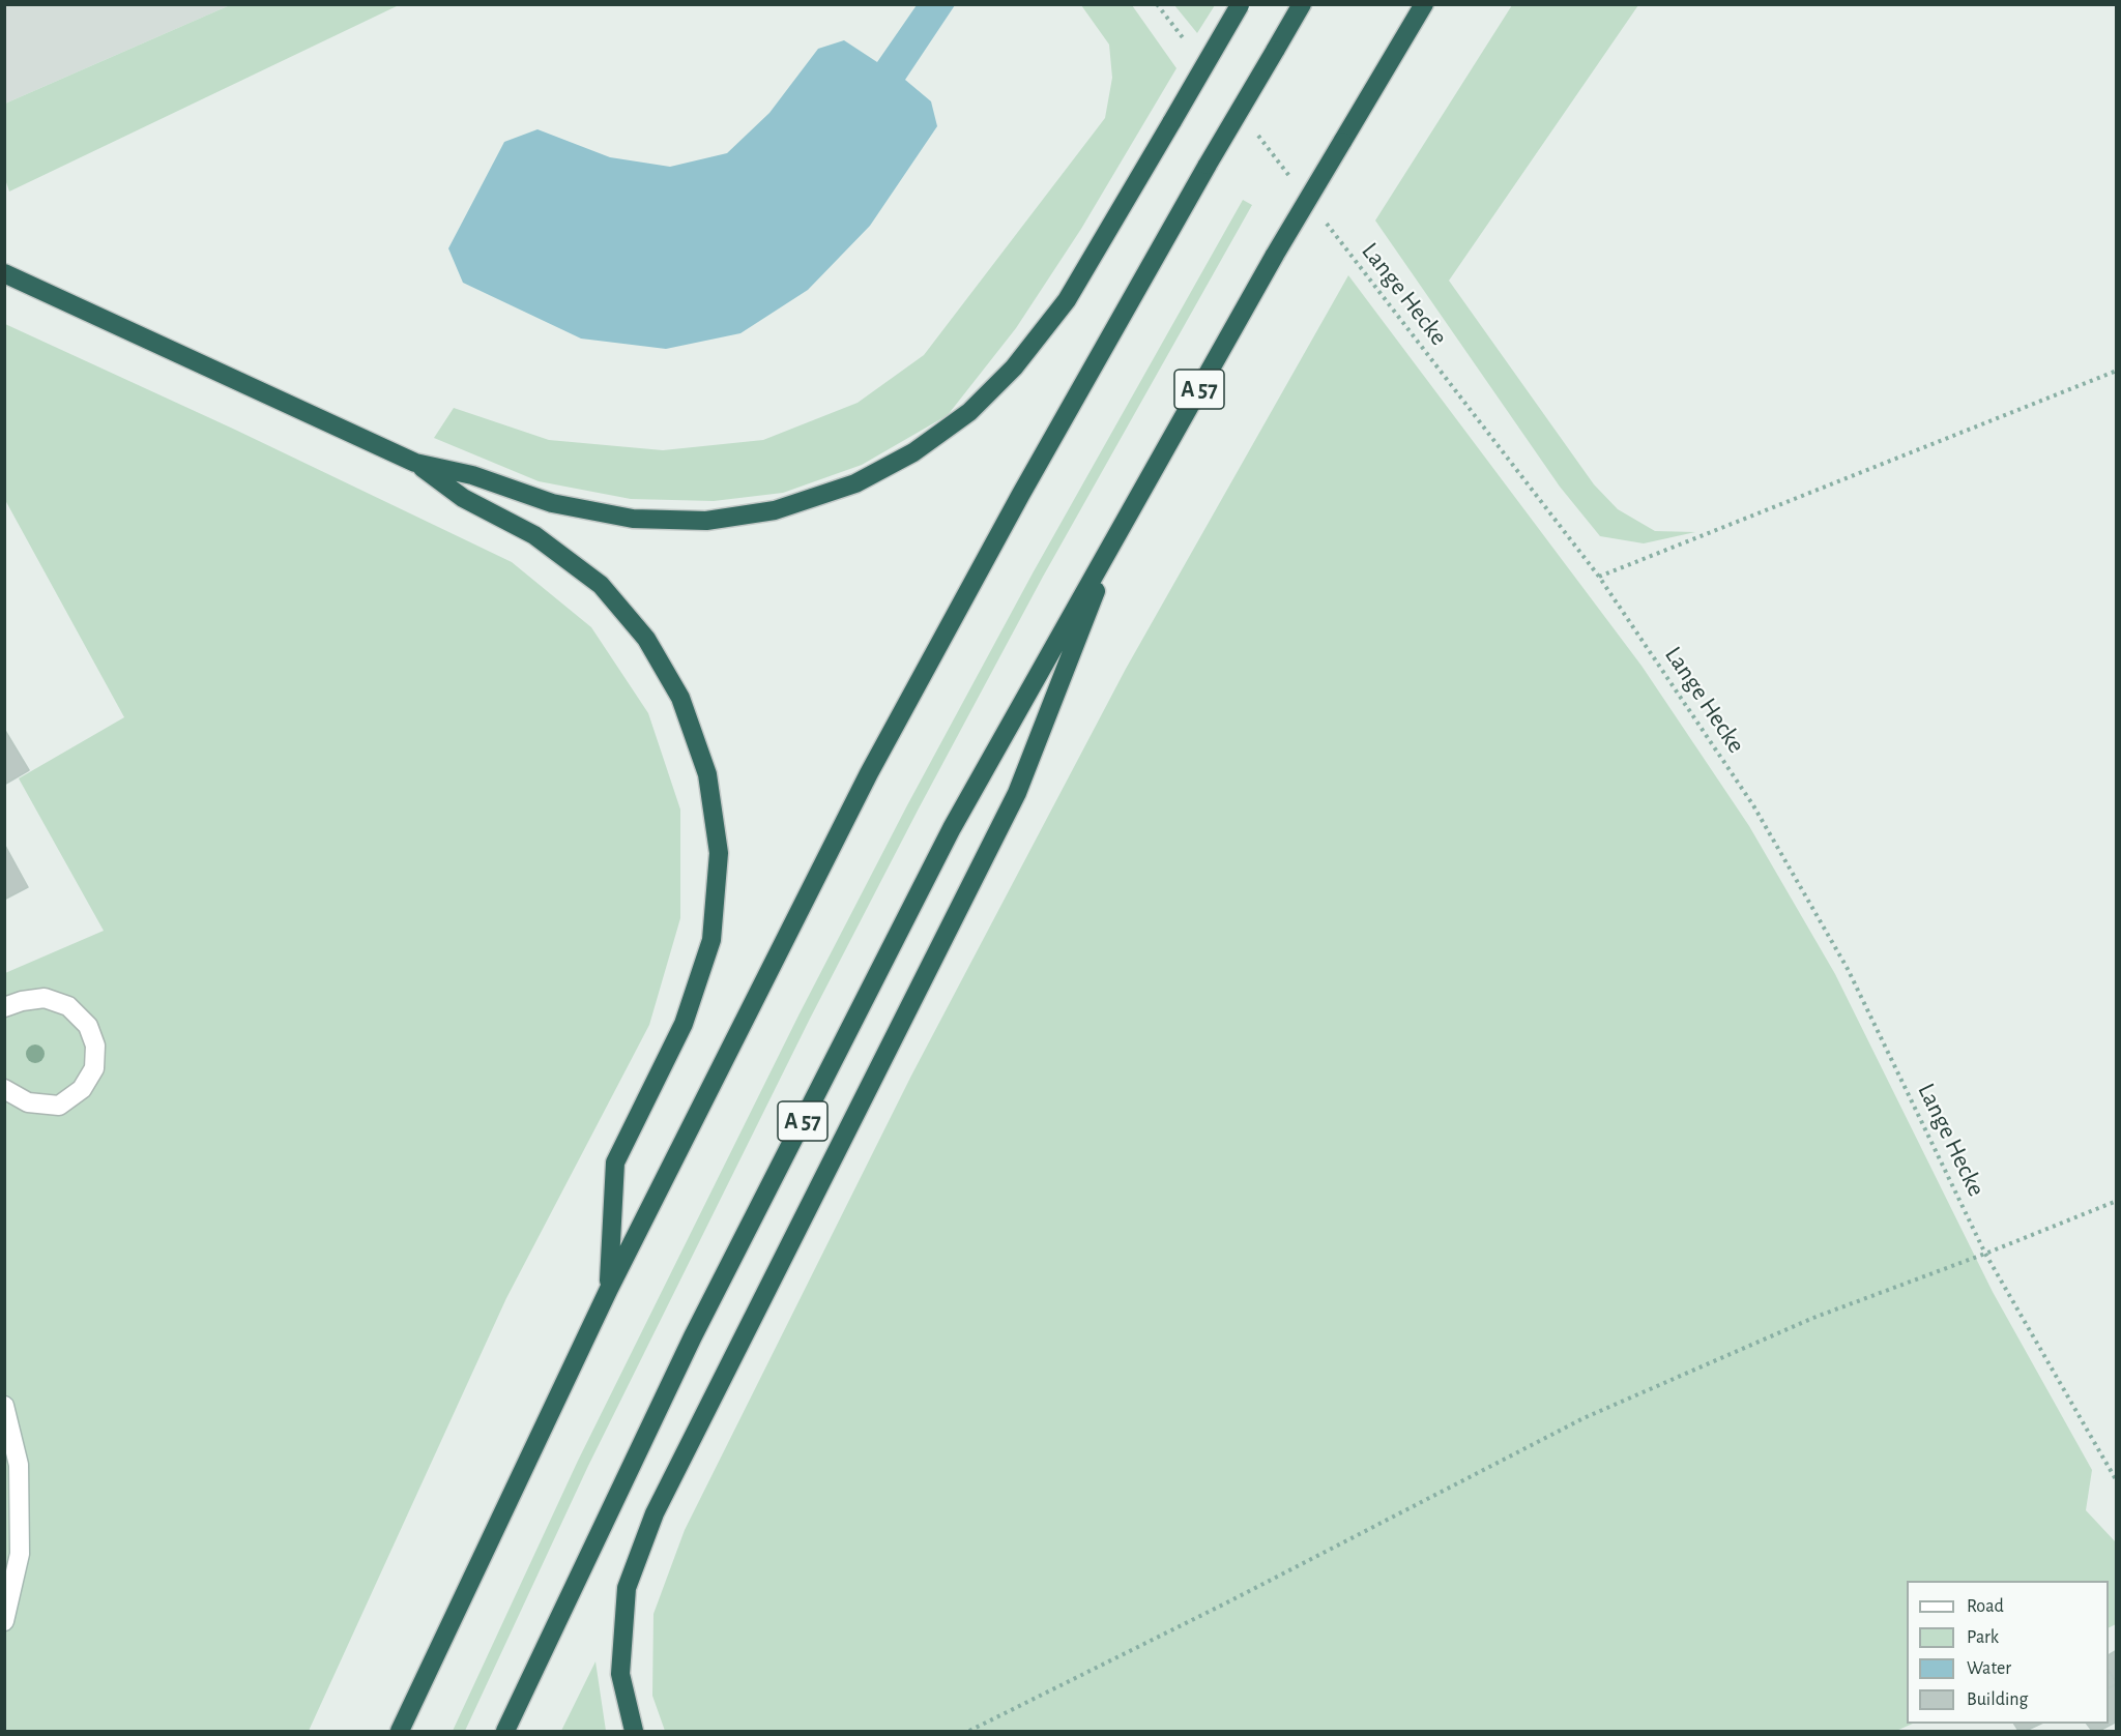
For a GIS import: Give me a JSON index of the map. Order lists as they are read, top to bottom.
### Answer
{
  "streets": {
    "highway": ["A 57"],
    "path": ["Lange Hecke"]
  },
  "legend": [
    "Road",
    "Park",
    "Water",
    "Building"
  ]
}
